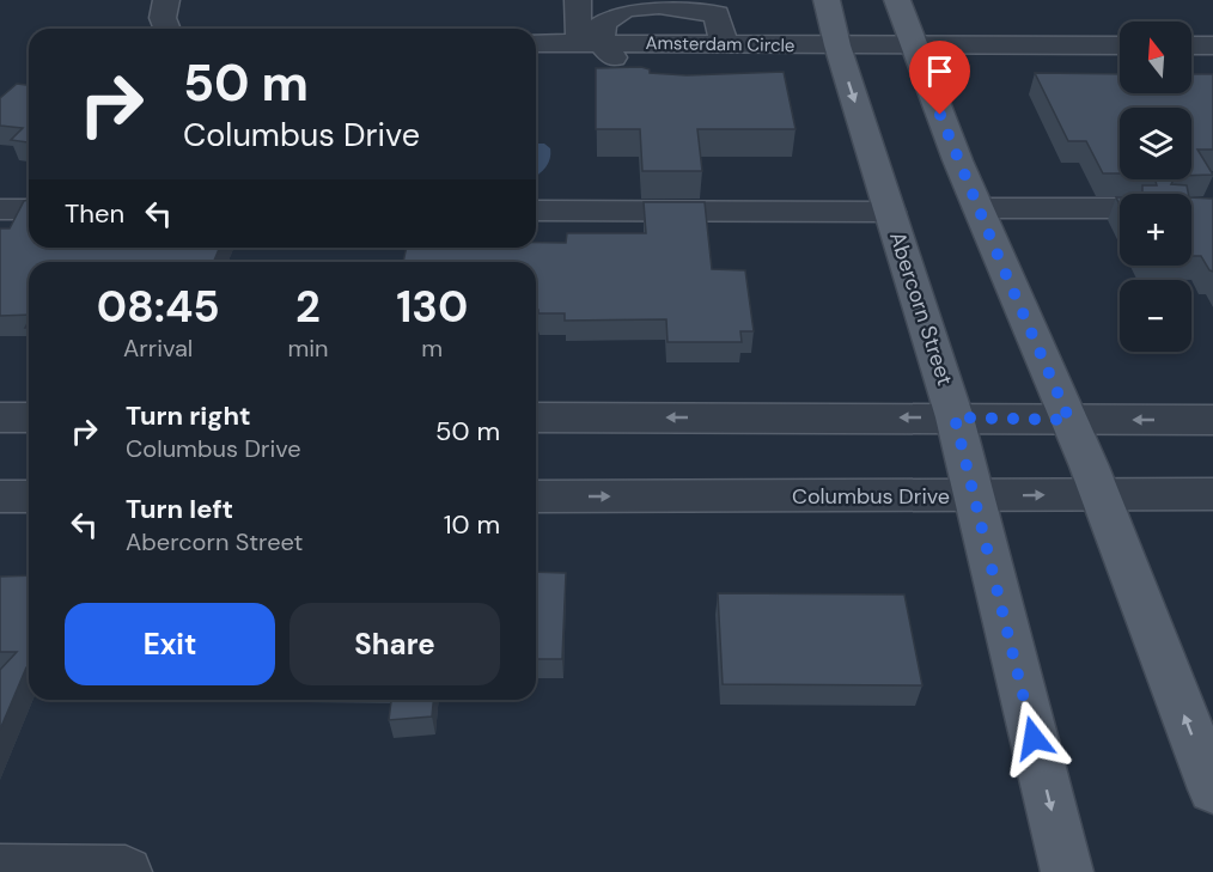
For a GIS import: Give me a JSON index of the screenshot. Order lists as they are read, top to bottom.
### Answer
{
  "streets": {
    "main road": ["Abercorn Street"],
    "street": ["Amsterdam Circle", "Columbus Drive"]
  },
  "crossings": [
    ["Amsterdam Circle", "Abercorn Street"],
    ["Abercorn Street", "Columbus Drive"]
  ],
  "north": "top",
  "page": {
    "map_buttons": ["+", "−"],
    "turn": ["50 m", "Columbus Drive"],
    "then": "Then",
    "eta": [
      "08:45",
      "Arrival",
      "2",
      "min",
      "130",
      "m"
    ],
    "list": [
      {
        "name": "Turn right",
        "note": "Columbus Drive",
        "value": "50 m"
      },
      {
        "name": "Turn left",
        "note": "Abercorn Street",
        "value": "10 m"
      }
    ],
    "buttons": ["Exit", "Share"]
  }
}
